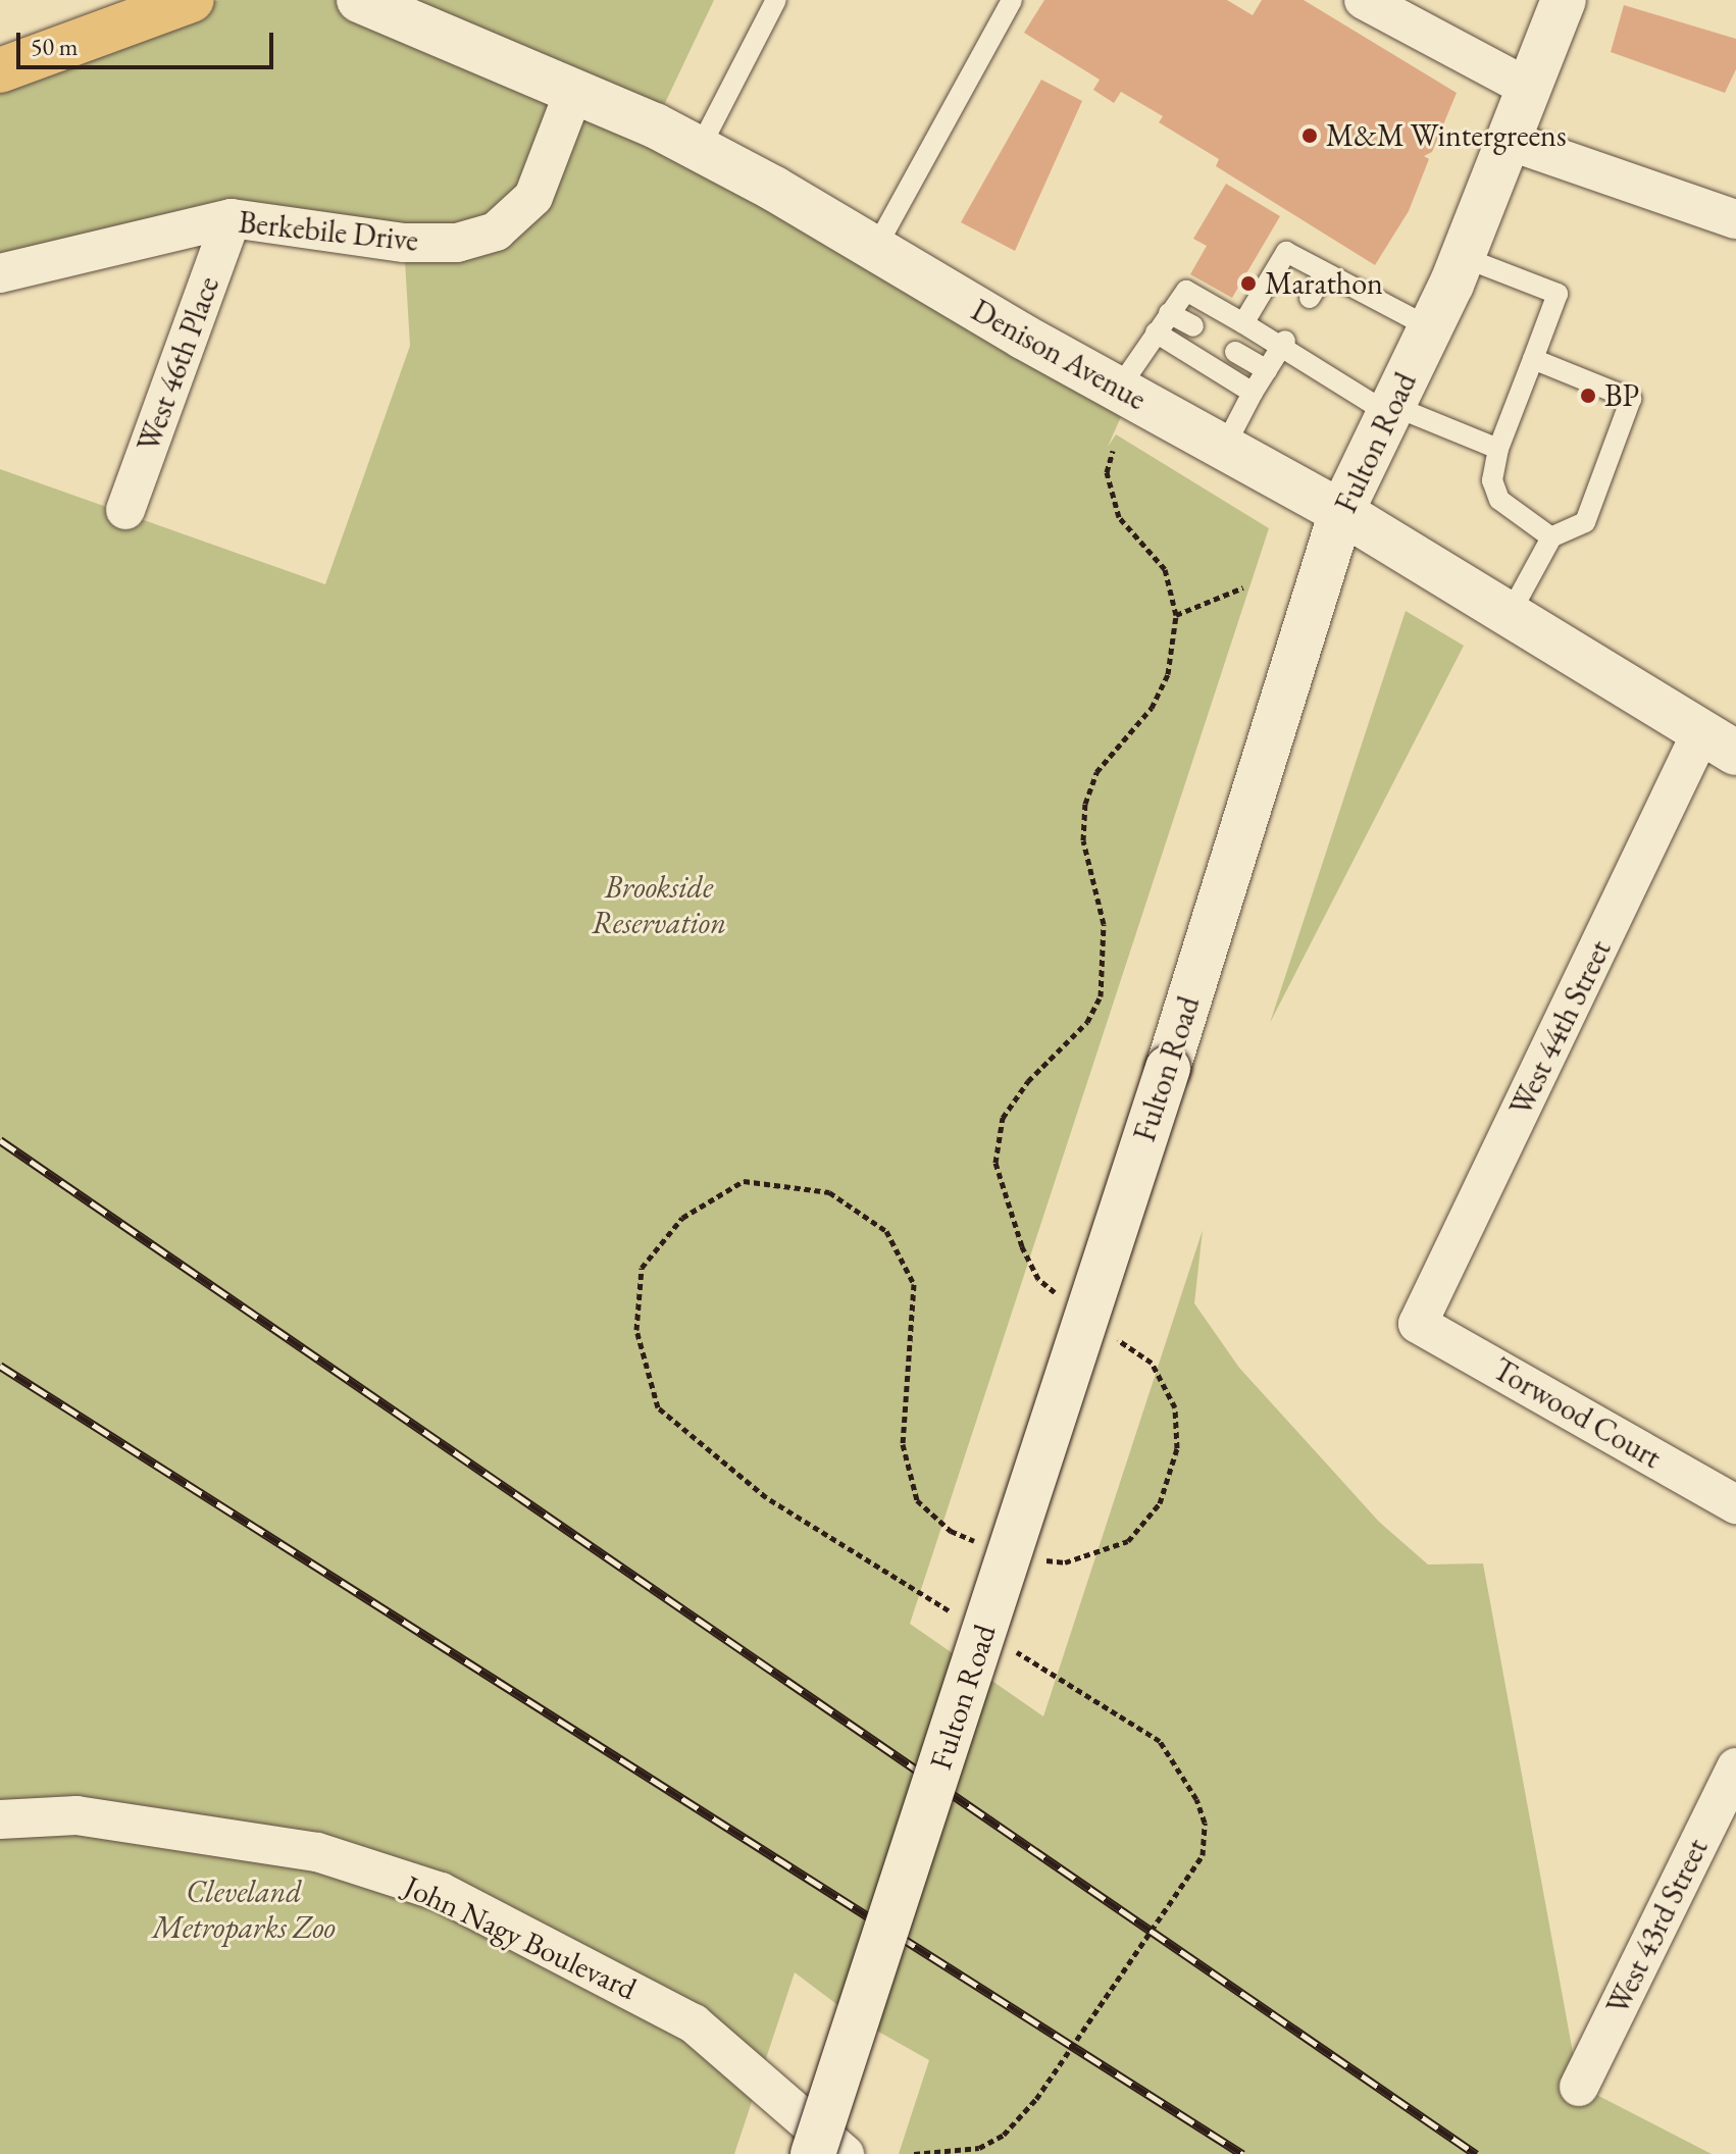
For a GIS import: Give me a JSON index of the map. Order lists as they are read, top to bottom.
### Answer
{
  "streets": {
    "main road": ["Denison Avenue", "Fulton Road"],
    "street": [
      "Berkebile Drive",
      "West 46th Place",
      "West 44th Street",
      "Torwood Court",
      "West 43rd Street",
      "John Nagy Boulevard"
    ]
  },
  "crossings": [
    ["Berkebile Drive", "Denison Avenue"],
    ["Berkebile Drive", "West 46th Place"],
    ["Denison Avenue", "Fulton Road"],
    ["Denison Avenue", "West 44th Street"],
    ["West 44th Street", "Torwood Court"]
  ],
  "parks": ["Brookside Reservation", "Cleveland Metroparks Zoo"],
  "places": ["M&M Wintergreens", "Marathon", "BP"],
  "scale_bar": "50 m"
}
